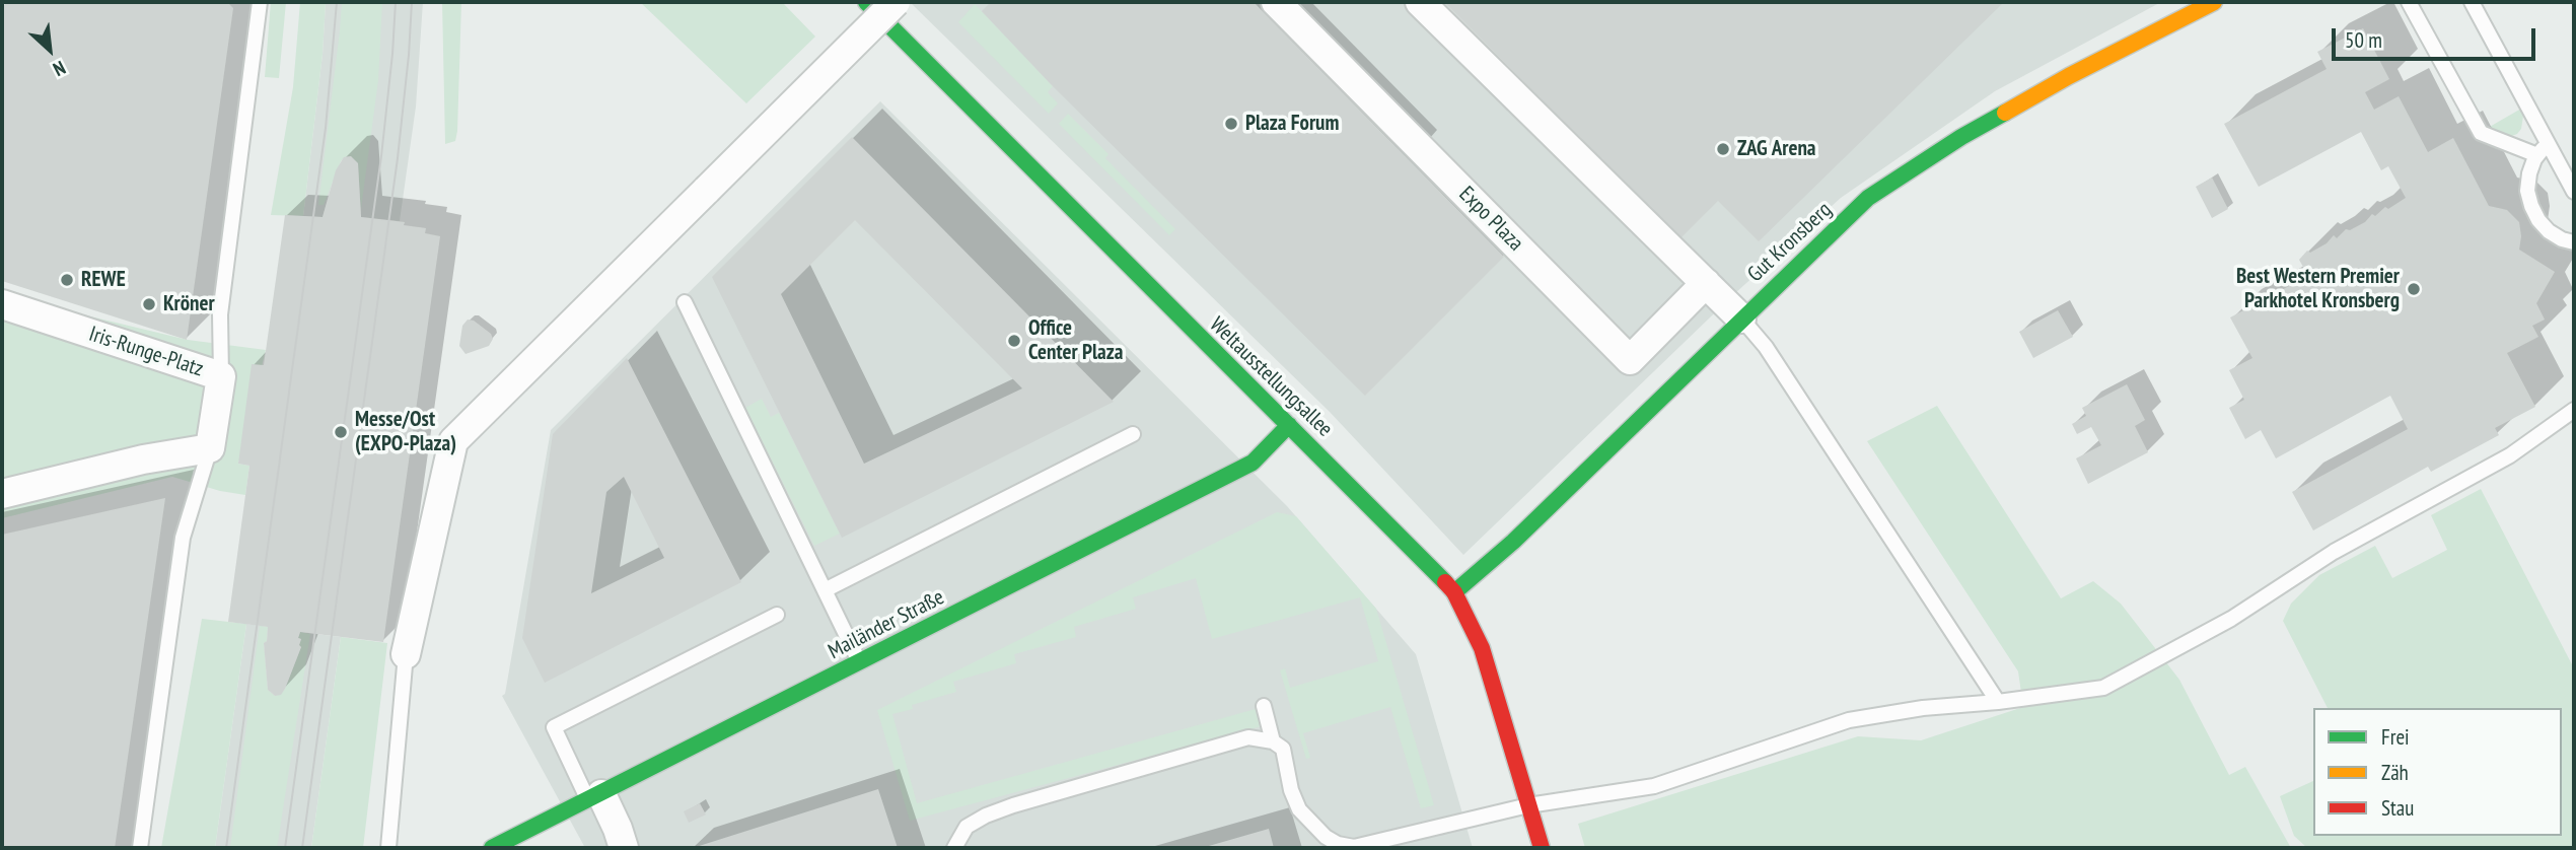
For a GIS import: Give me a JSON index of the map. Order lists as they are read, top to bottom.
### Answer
{
  "streets": {
    "street": [
      "Expo Plaza",
      "Gut Kronsberg",
      "Iris-Runge-Platz",
      "Weltausstellungsallee",
      "Mailänder Straße"
    ]
  },
  "crossings": [
    ["Gut Kronsberg", "Weltausstellungsallee"],
    ["Weltausstellungsallee", "Mailänder Straße"]
  ],
  "places": [
    "Plaza Forum",
    "ZAG Arena",
    "REWE",
    "Best Western Premier Parkhotel Kronsberg",
    "Kröner",
    "Office Center Plaza",
    "Messe/Ost (EXPO-Plaza)"
  ],
  "legend": ["Frei", "Zäh", "Stau"],
  "scale_bar": "50 m",
  "north": "bottom right"
}
